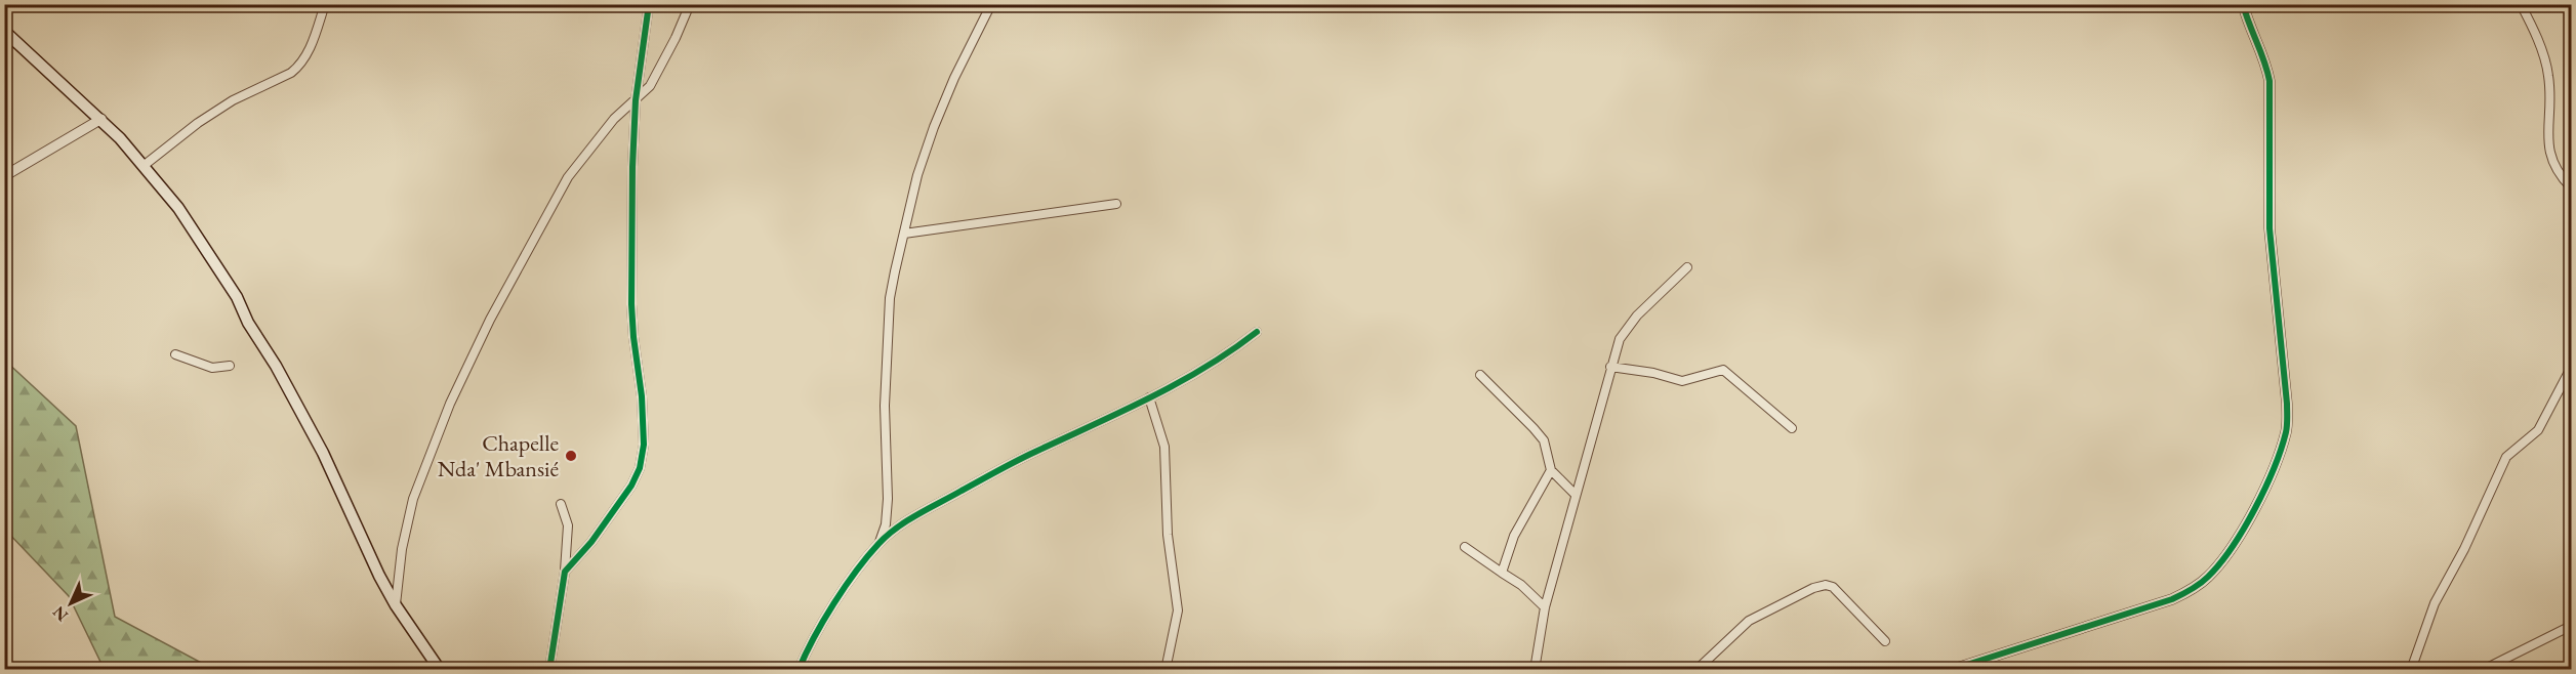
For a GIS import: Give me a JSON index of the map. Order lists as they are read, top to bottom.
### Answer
{
  "places": ["Chapelle Nda' Mbansié"],
  "north": "bottom left"
}
